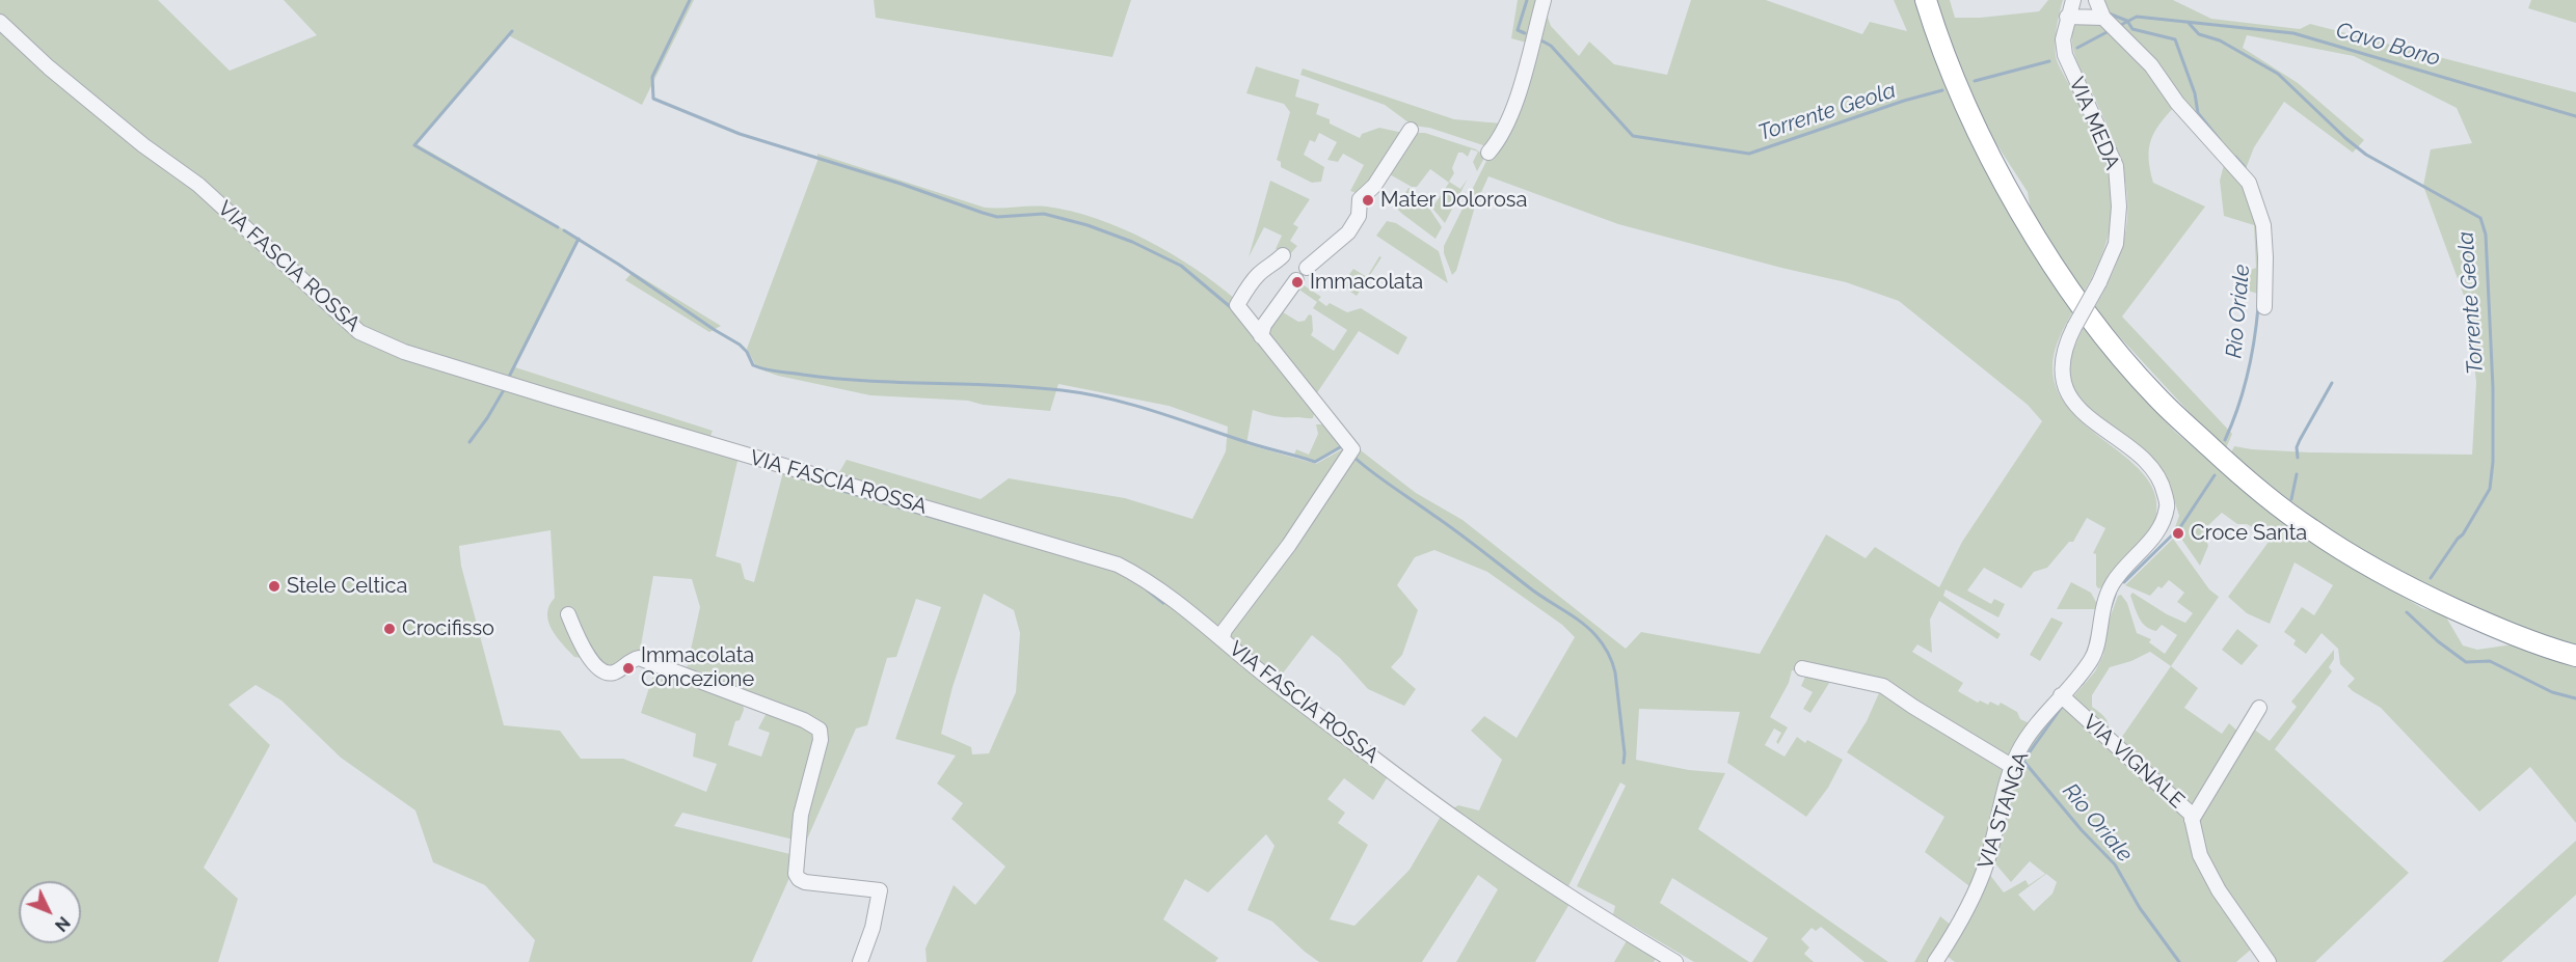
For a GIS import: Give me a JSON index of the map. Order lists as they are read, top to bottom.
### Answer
{
  "streets": {
    "street": [
      "VIA MEDA",
      "VIA FASCIA ROSSA",
      "VIA VIGNALE",
      "VIA STANGA"
    ]
  },
  "crossings": [
    ["VIA MEDA", "VIA STANGA"],
    ["VIA VIGNALE", "VIA STANGA"]
  ],
  "water": ["Cavo Bono", "Torrente Geola", "Rio Oriale"],
  "places": [
    "Mater Dolorosa",
    "Immacolata",
    "Croce Santa",
    "Stele Celtica",
    "Crocifisso",
    "Immacolata Concezione"
  ],
  "north": "bottom right"
}
